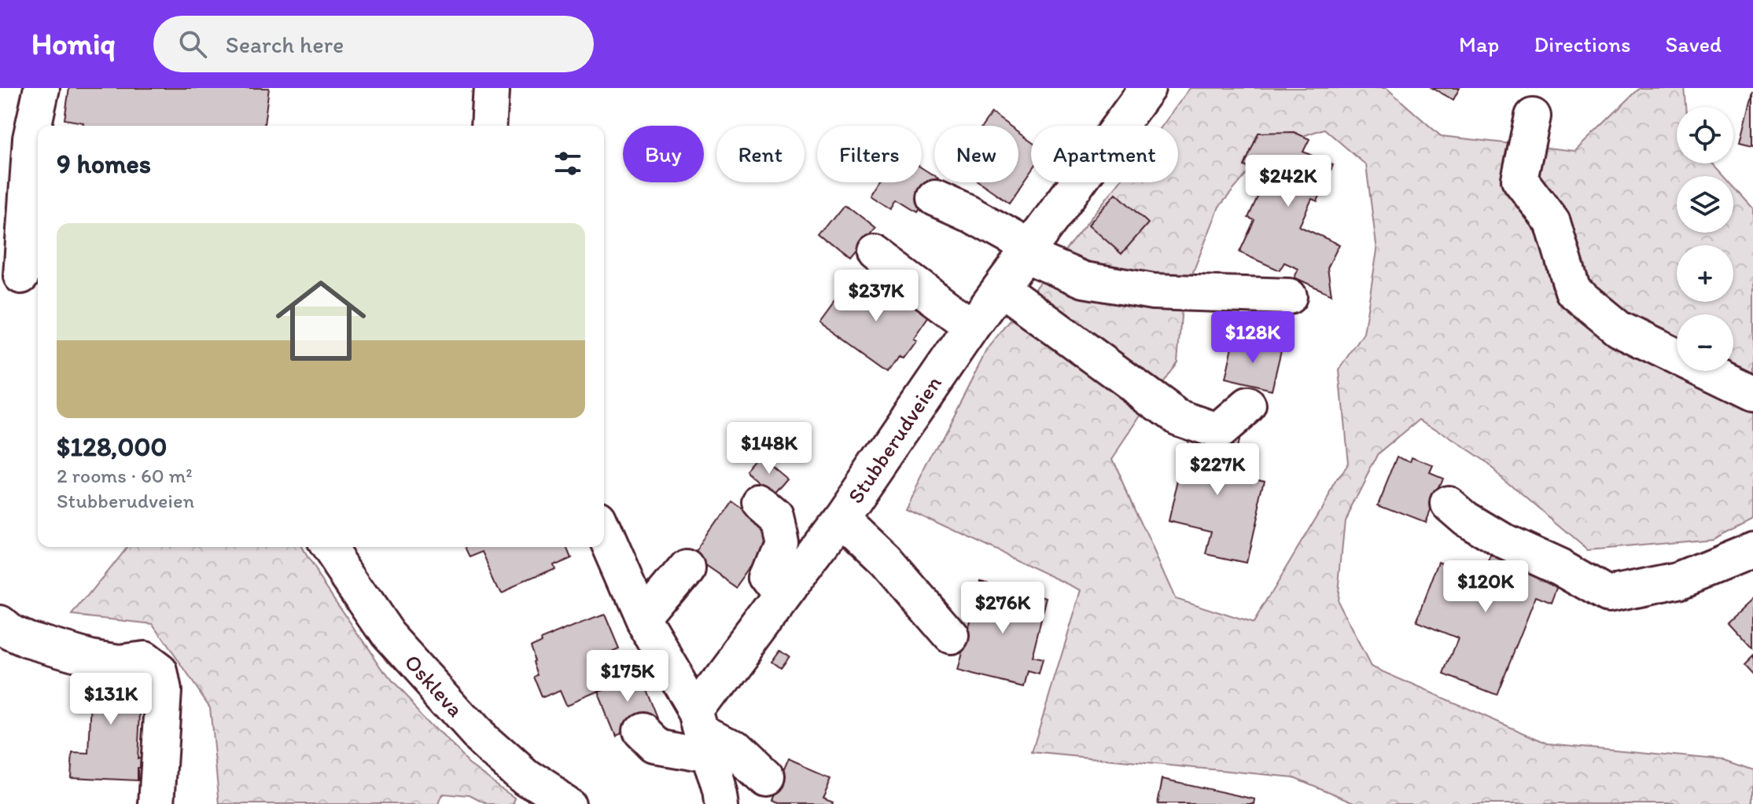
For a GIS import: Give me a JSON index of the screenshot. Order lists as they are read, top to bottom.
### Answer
{
  "streets": {
    "street": ["Stubberudveien", "Oskleva"]
  },
  "page": {
    "header": "Homiq",
    "search": "Search here",
    "nav": ["Map", "Directions", "Saved"],
    "map_buttons": ["+", "−"],
    "chip": [
      "Buy",
      "Rent",
      "Filters",
      "New",
      "Apartment"
    ],
    "heading": "9 homes",
    "price": [
      "$242K",
      "$237K",
      "$128K",
      "$148K",
      "$227K",
      "$120K",
      "$276K",
      "$175K",
      "$131K"
    ],
    "list": [
      {
        "name": "$128,000",
        "note": "2 rooms · 60 m² · Stubberudveien"
      }
    ]
  }
}
